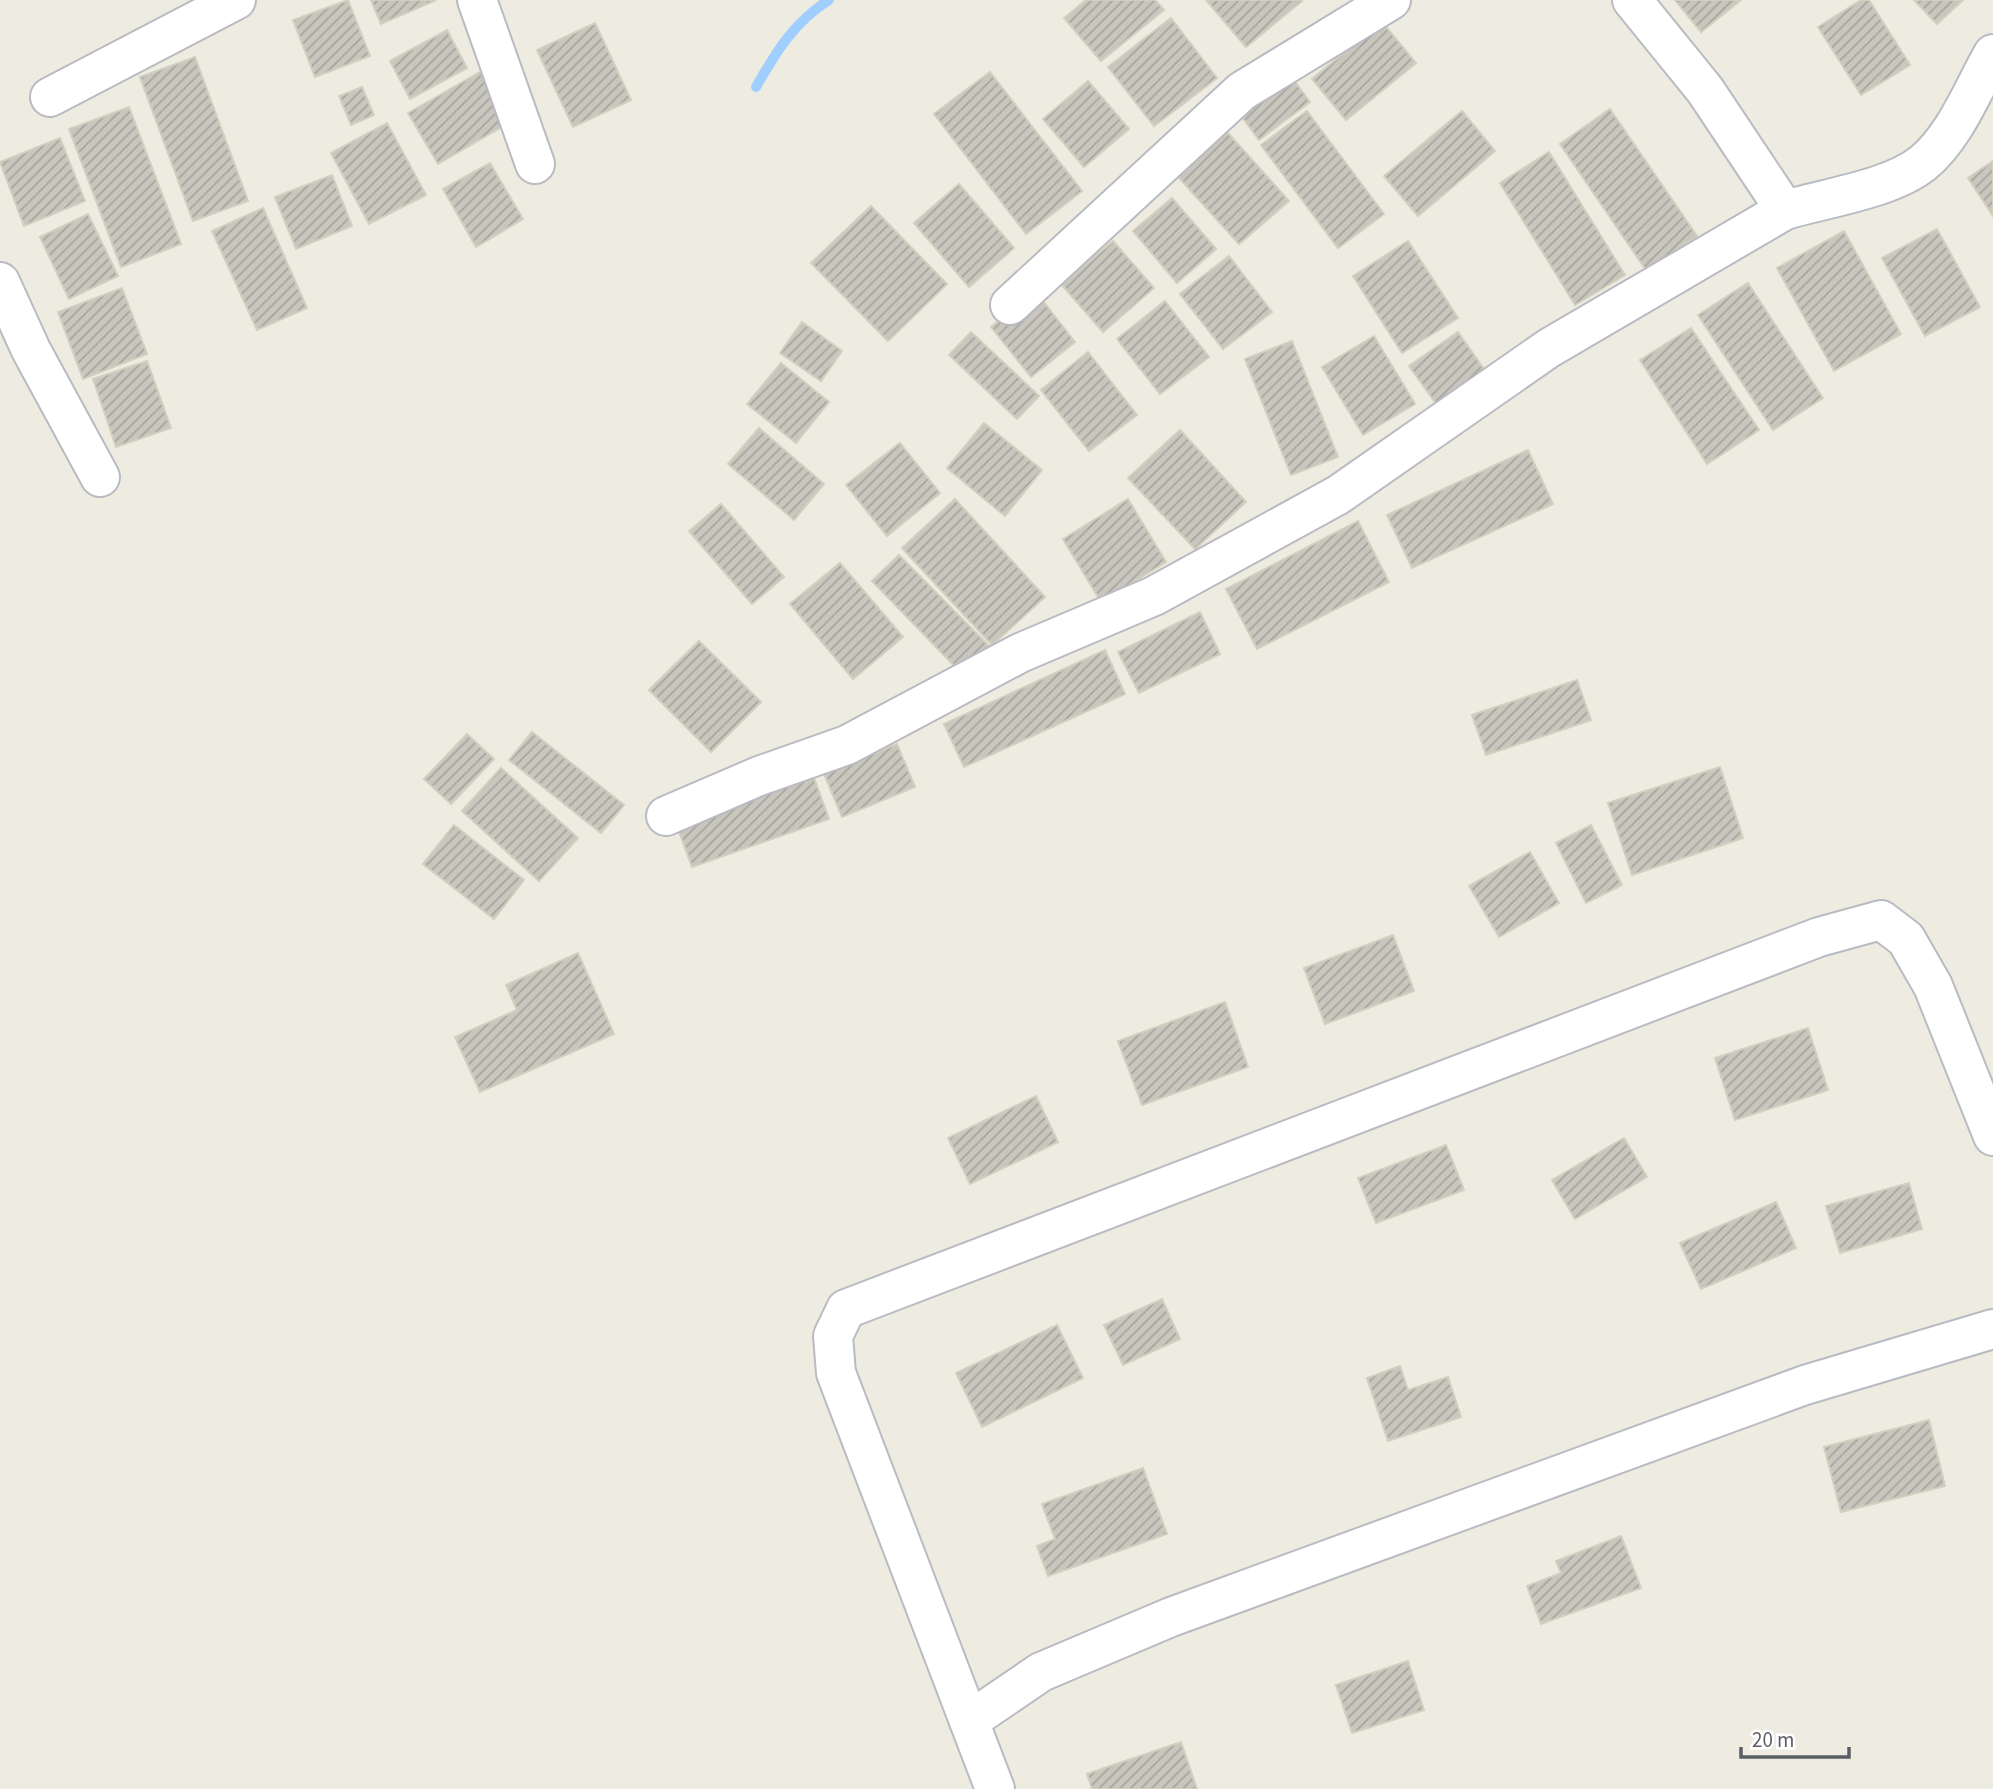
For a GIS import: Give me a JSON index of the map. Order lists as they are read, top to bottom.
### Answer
{
  "scale_bar": "20 m"
}
